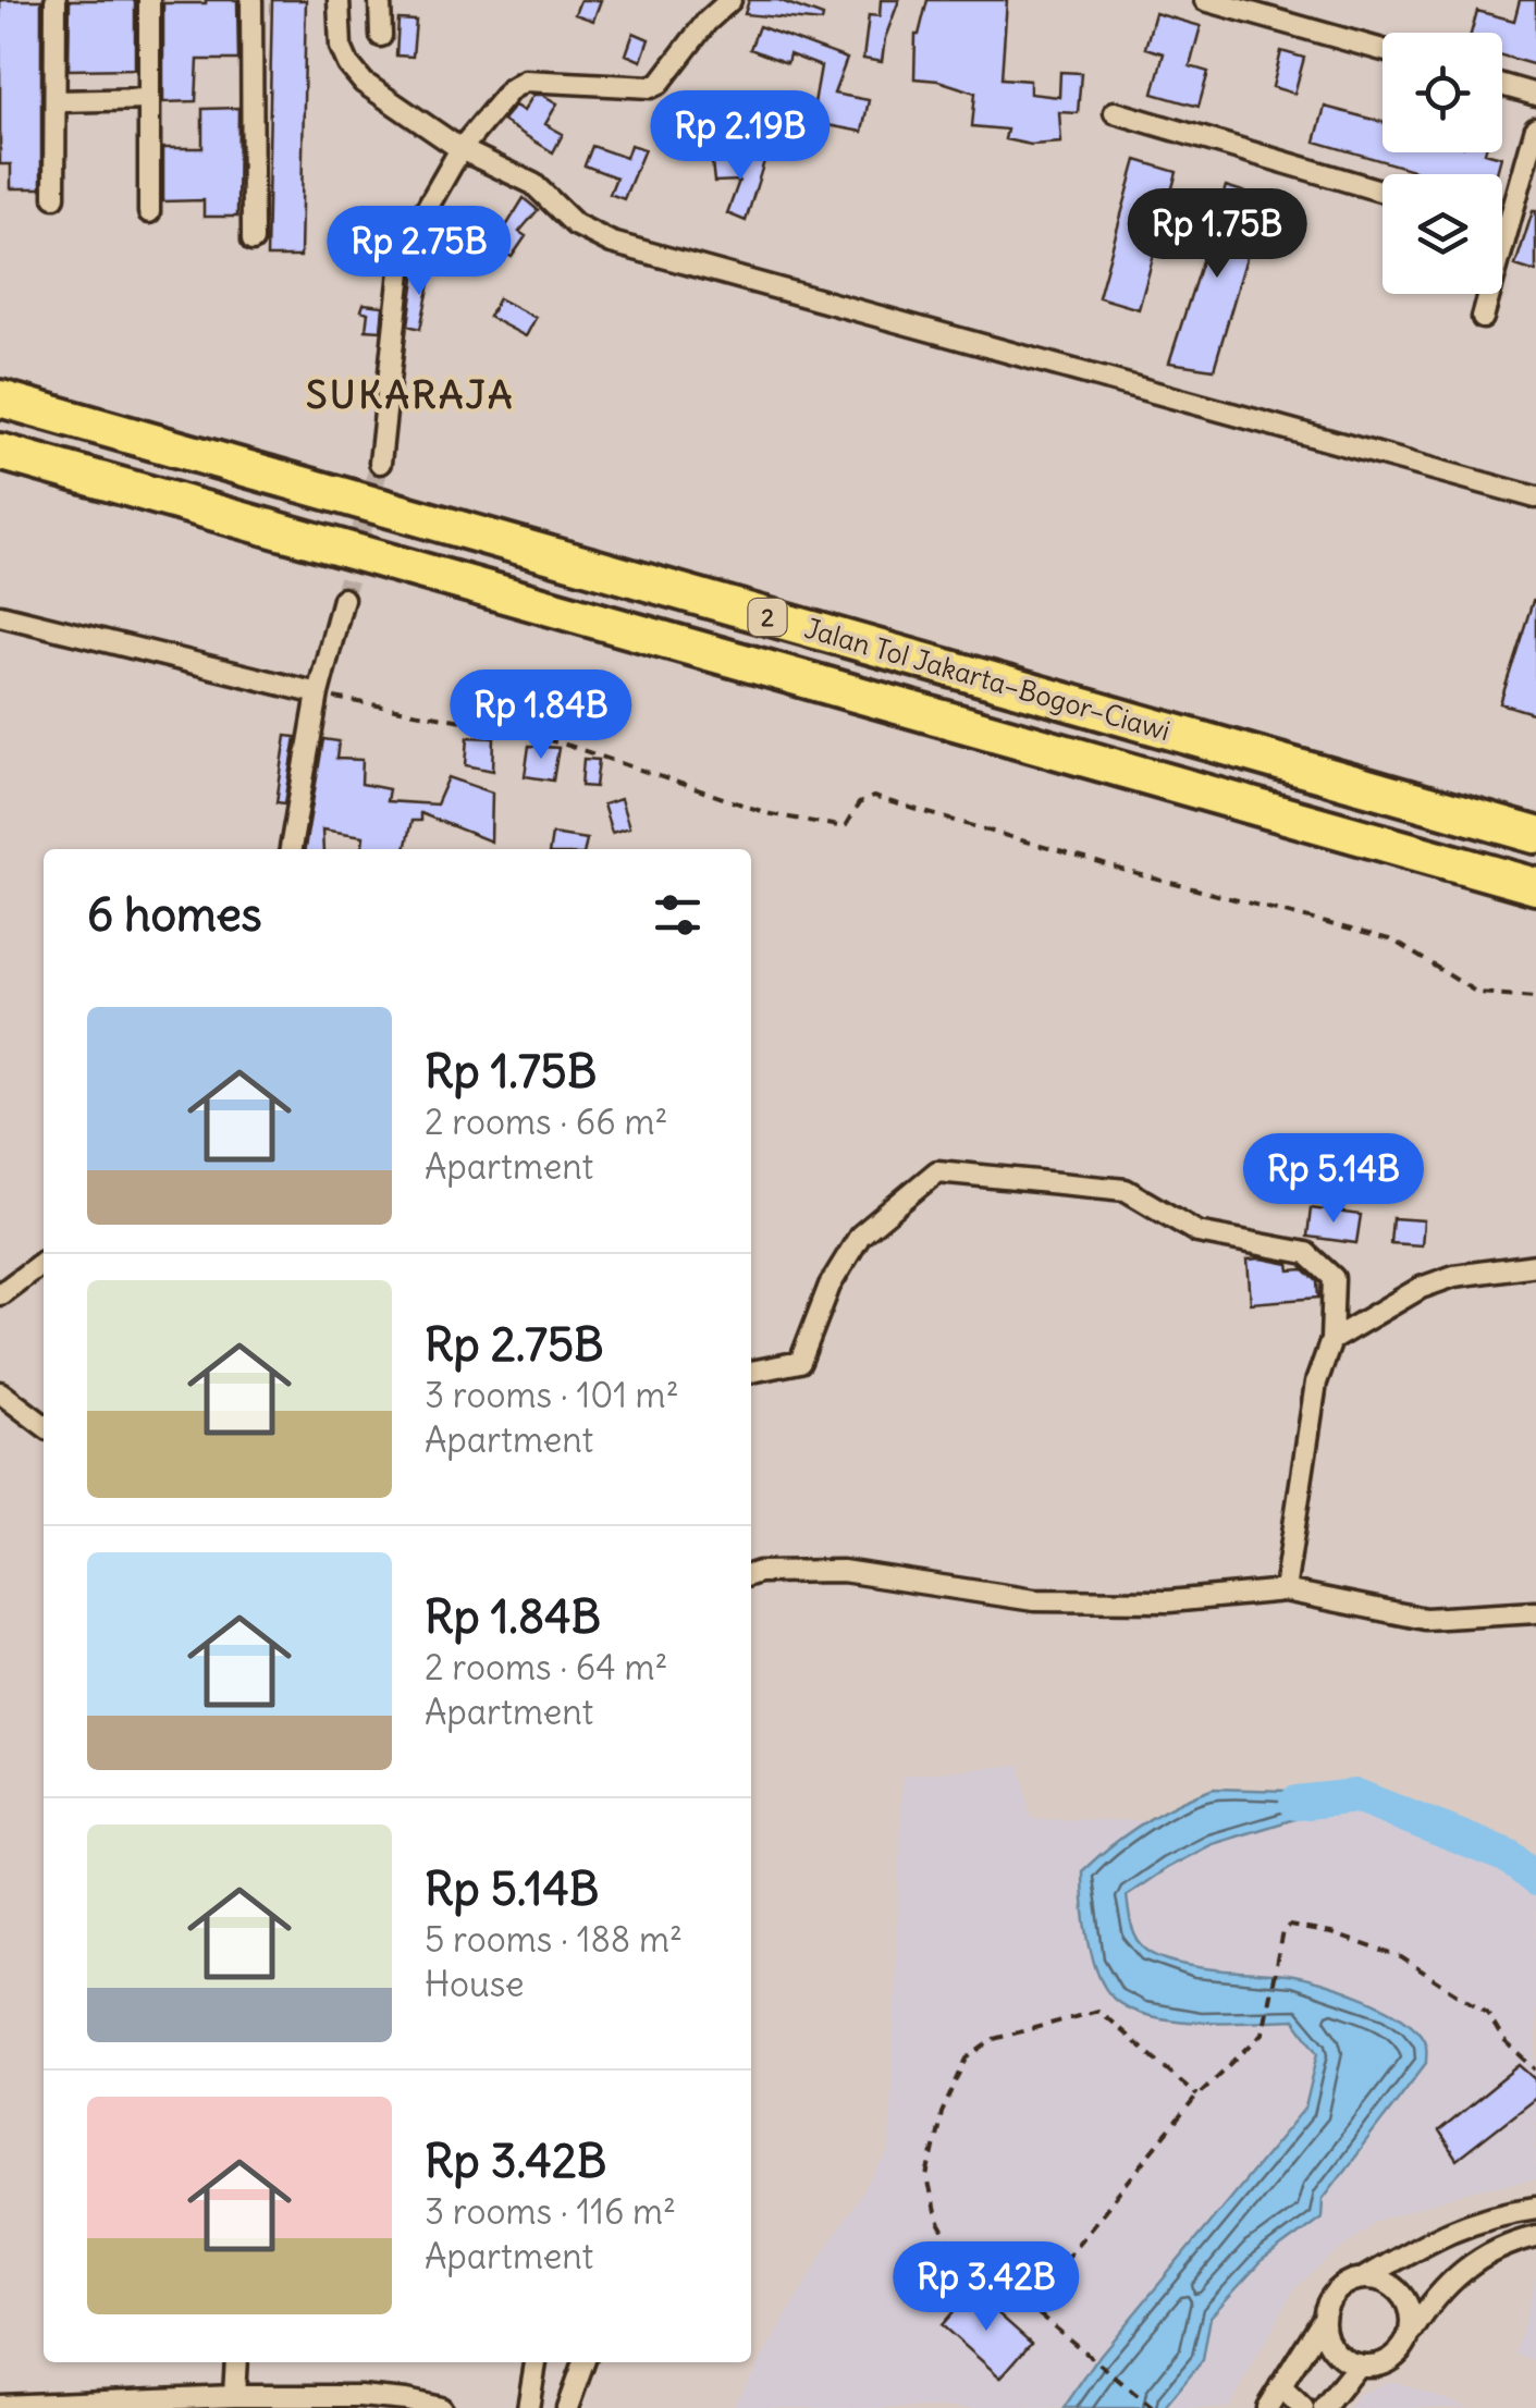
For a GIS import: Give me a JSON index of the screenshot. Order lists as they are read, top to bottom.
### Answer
{
  "streets": {
    "highway": ["2", "Jalan Tol Jakarta–Bogor–Ciawi"]
  },
  "districts": ["SUKARAJA"],
  "page": {
    "price": [
      "Rp 2.19B",
      "Rp 1.75B",
      "Rp 2.75B",
      "Rp 1.84B",
      "Rp 5.14B",
      "Rp 3.42B"
    ],
    "heading": "6 homes",
    "list": [
      {
        "name": "Rp 1.75B",
        "note": "2 rooms · 66 m² · Apartment"
      },
      {
        "name": "Rp 2.75B",
        "note": "3 rooms · 101 m² · Apartment"
      },
      {
        "name": "Rp 1.84B",
        "note": "2 rooms · 64 m² · Apartment"
      },
      {
        "name": "Rp 5.14B",
        "note": "5 rooms · 188 m² · House"
      },
      {
        "name": "Rp 3.42B",
        "note": "3 rooms · 116 m² · Apartment"
      }
    ]
  }
}
